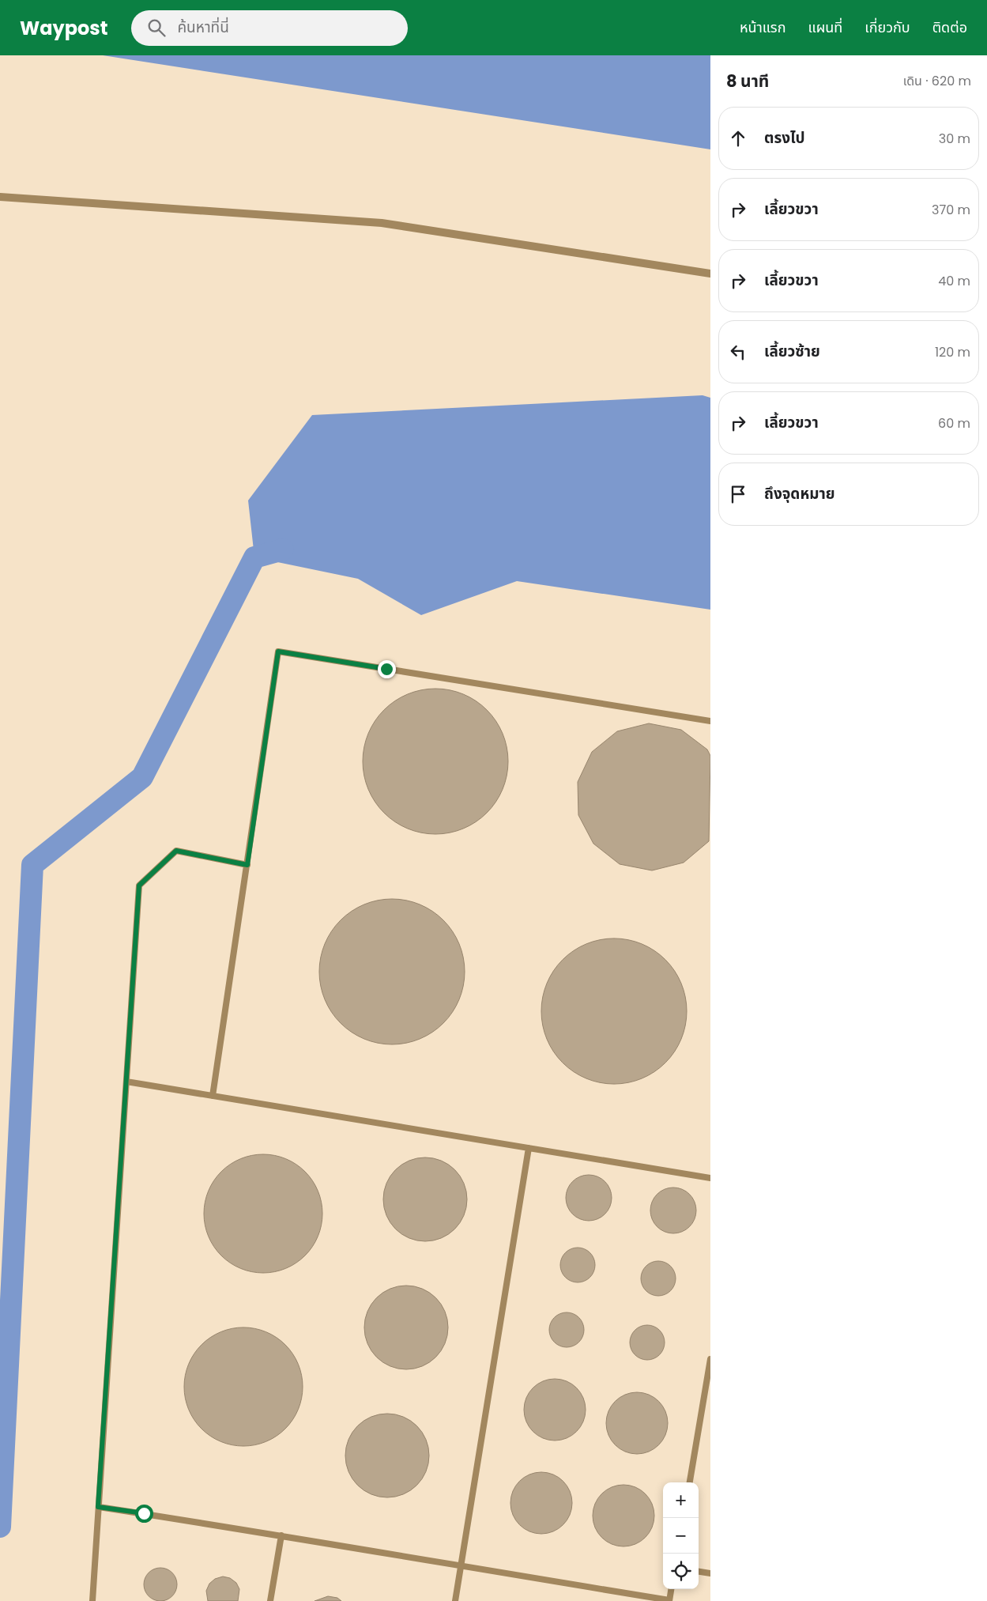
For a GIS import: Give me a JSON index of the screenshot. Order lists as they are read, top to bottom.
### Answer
{
  "page": {
    "header": "Waypost",
    "search": "ค้นหาที่นี่",
    "nav": [
      "หน้าแรก",
      "แผนที่",
      "เกี่ยวกับ",
      "ติดต่อ"
    ],
    "heading": ["8 นาที", "เดิน · 620 m"],
    "list": [
      ["ตรงไป", "30 m"],
      ["เลี้ยวขวา", "370 m"],
      ["เลี้ยวขวา", "40 m"],
      ["เลี้ยวซ้าย", "120 m"],
      ["เลี้ยวขวา", "60 m"],
      "ถึงจุดหมาย"
    ],
    "map_buttons": ["+", "−"]
  }
}
